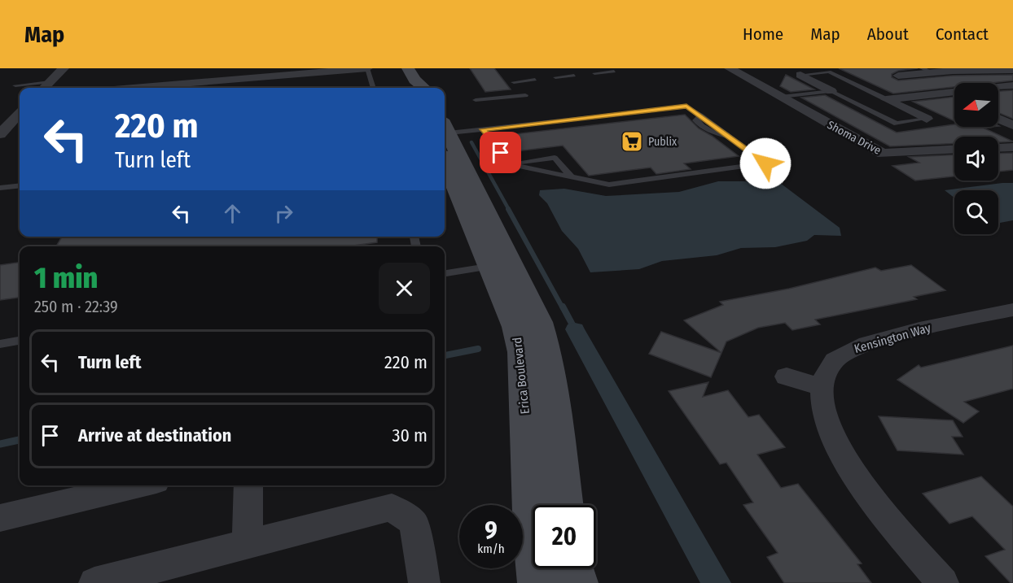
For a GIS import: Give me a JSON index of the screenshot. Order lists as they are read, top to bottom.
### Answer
{
  "streets": {
    "street": ["Shoma Drive", "Kensington Way", "Erica Boulevard"]
  },
  "places": {
    "supermarket": ["Publix"]
  },
  "north": "left",
  "page": {
    "header": "Map",
    "nav": [
      "Home",
      "Map",
      "About",
      "Contact"
    ],
    "turn": ["220 m", "Turn left"],
    "heading": ["1 min", "250 m · 22:39"],
    "list": [
      {
        "name": "Turn left",
        "value": "220 m"
      },
      {
        "name": "Arrive at destination",
        "value": "30 m"
      }
    ],
    "speed": "9 km/h",
    "limit": "20"
  }
}
